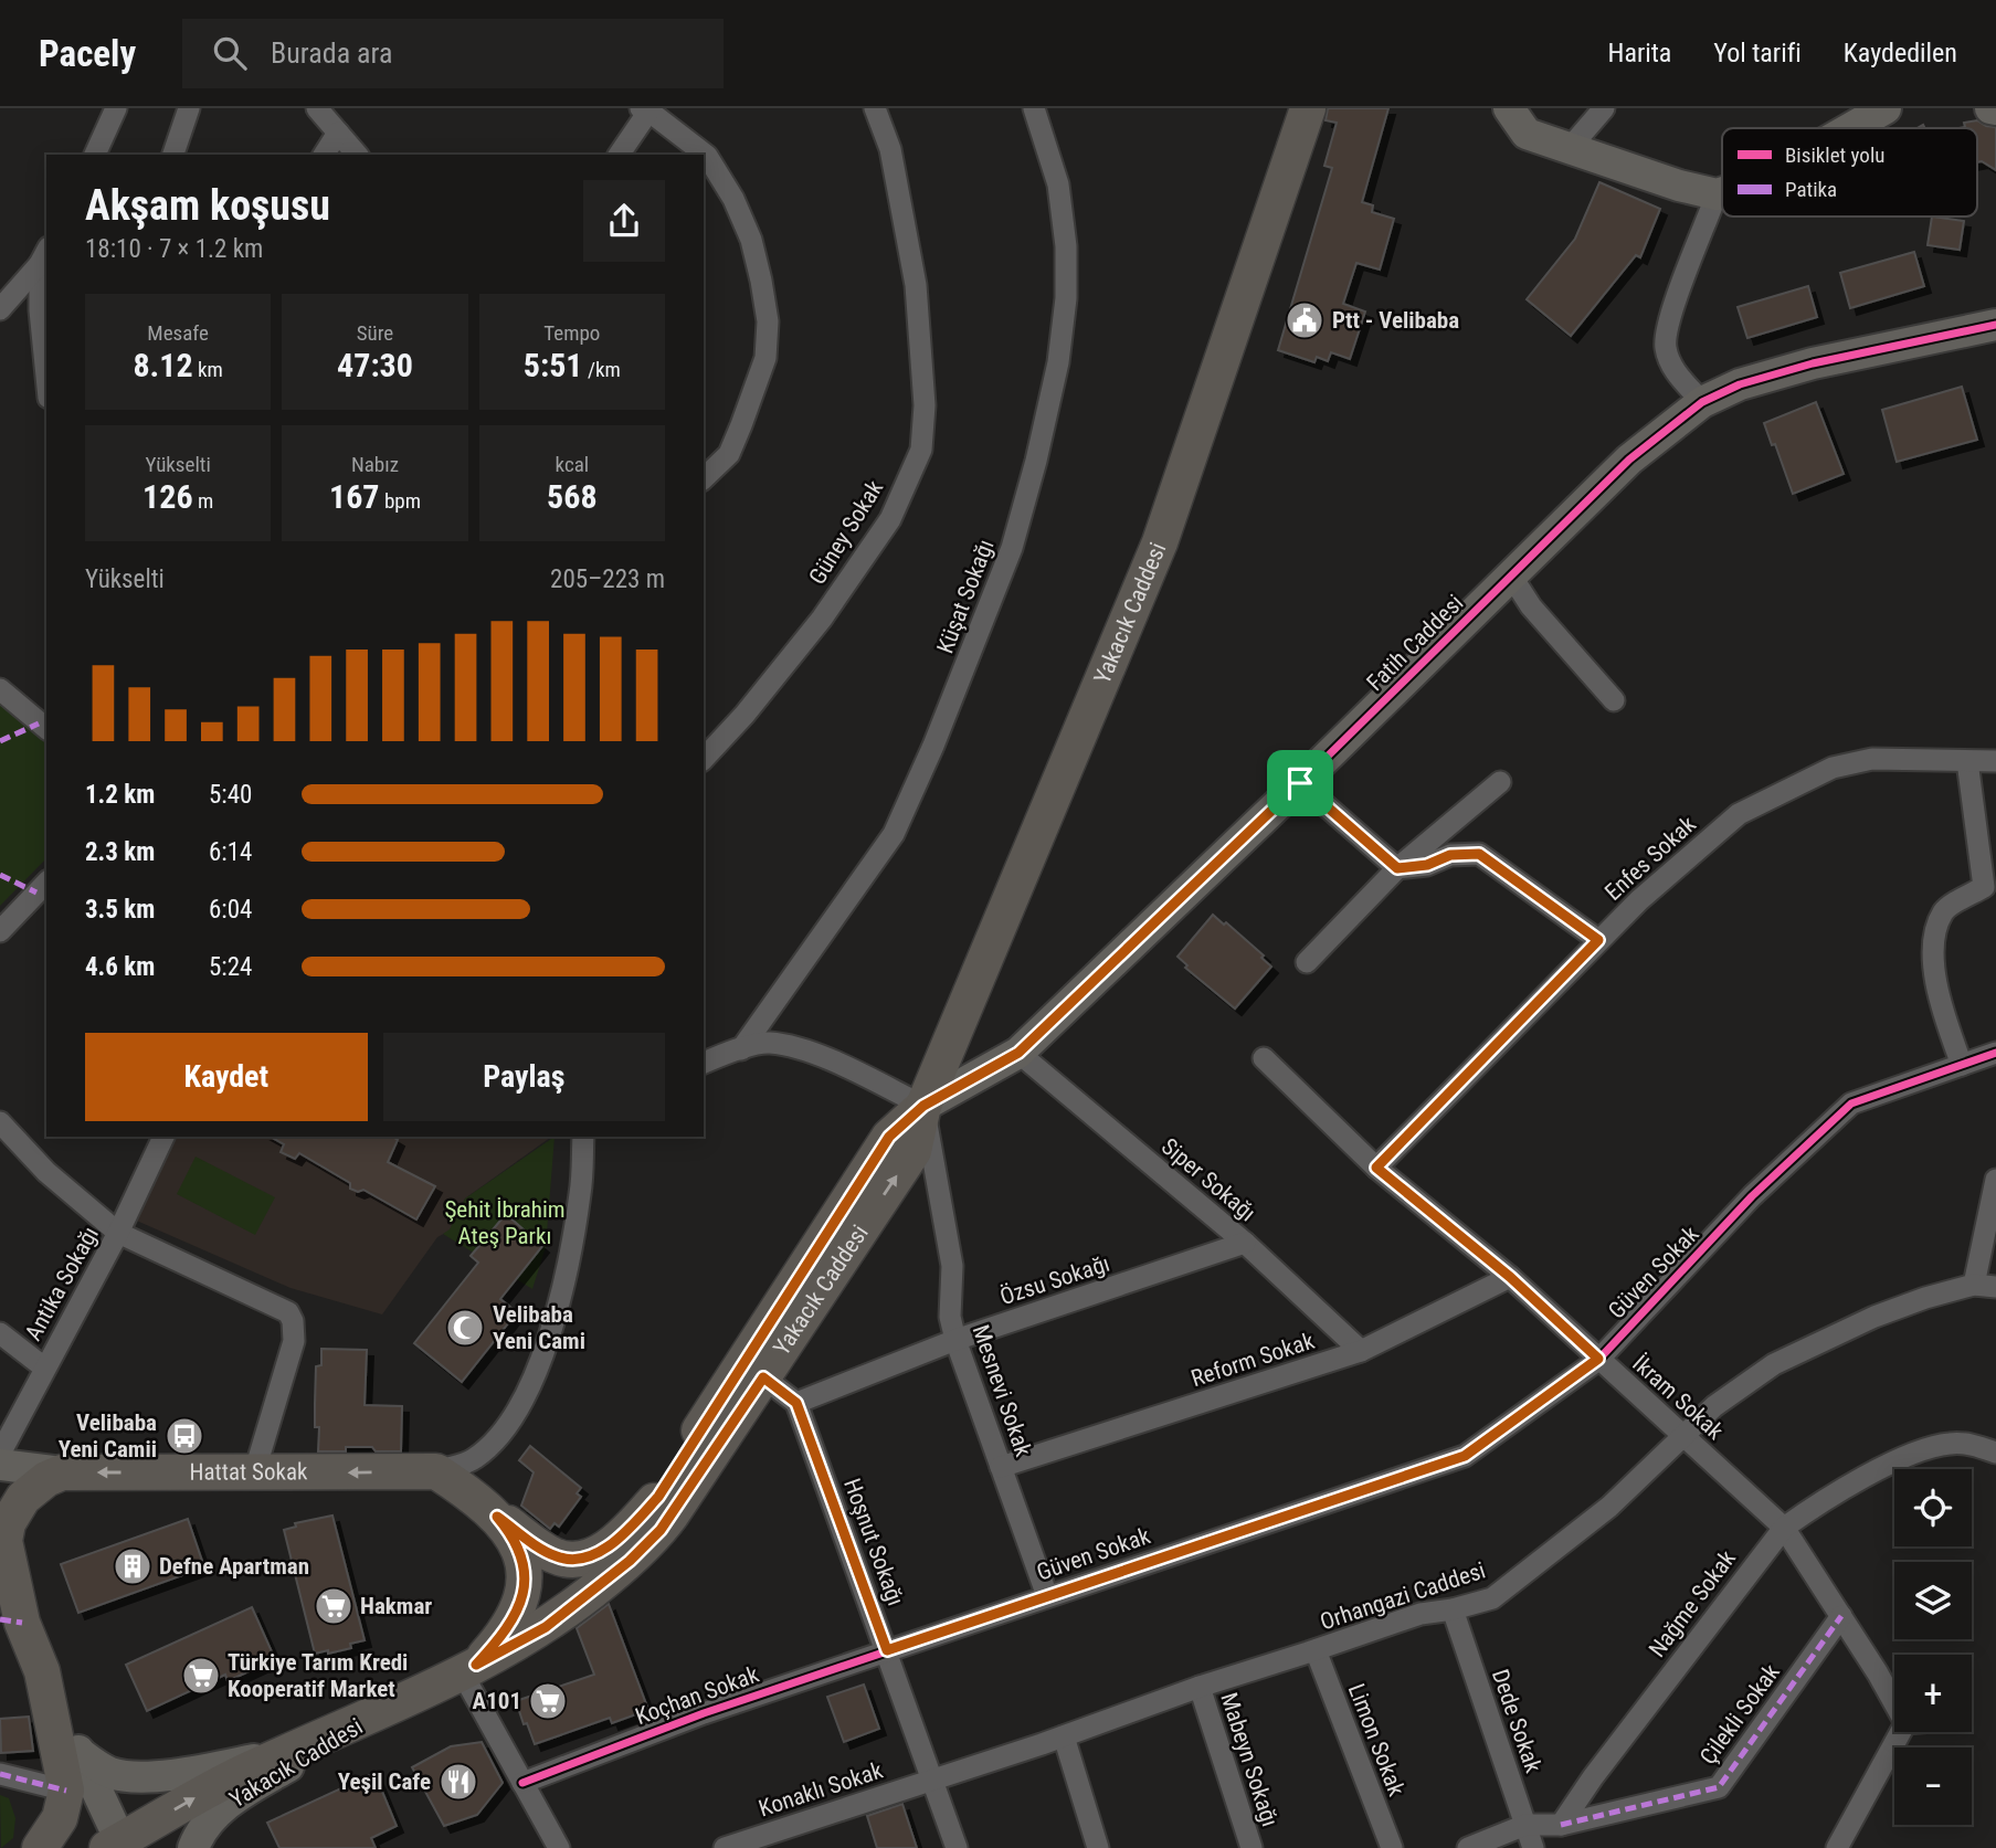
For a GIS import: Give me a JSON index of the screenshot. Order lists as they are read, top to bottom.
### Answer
{
  "streets": {
    "main road": ["Yakacık Caddesi", "Hattat Sokak"],
    "street": [
      "Güney Sokak",
      "Küşat Sokağı",
      "Fatih Caddesi",
      "Enfes Sokak",
      "Siper Sokağı",
      "Güven Sokak",
      "Özsu Sokağı",
      "Antika Sokağı",
      "Reform Sokak",
      "Mesnevi Sokak",
      "İkram Sokak",
      "Hoşnut Sokağı",
      "Orhangazi Caddesi",
      "Nağme Sokak",
      "Koçhan Sokak",
      "Çilekli Sokak",
      "Dede Sokak",
      "Limon Sokak",
      "Mabeyn Sokağı",
      "Konaklı Sokak"
    ]
  },
  "crossings": [
    ["Yakacık Caddesi", "Fatih Caddesi"],
    ["Yakacık Caddesi", "Mesnevi Sokak"],
    ["Fatih Caddesi", "Siper Sokağı"],
    ["Fatih Caddesi", "Mesnevi Sokak"],
    ["Enfes Sokak", "İkram Sokak"],
    ["Siper Sokağı", "Özsu Sokağı"],
    ["Siper Sokağı", "Reform Sokak"],
    ["Güven Sokak", "Mesnevi Sokak"],
    ["Güven Sokak", "İkram Sokak"],
    ["Güven Sokak", "Hoşnut Sokağı"],
    ["Güven Sokak", "Koçhan Sokak"],
    ["Özsu Sokağı", "Mesnevi Sokak"],
    ["Özsu Sokağı", "Hoşnut Sokağı"],
    ["Reform Sokak", "Mesnevi Sokak"],
    ["Reform Sokak", "İkram Sokak"],
    ["İkram Sokak", "Orhangazi Caddesi"],
    ["İkram Sokak", "Nağme Sokak"],
    ["İkram Sokak", "Çilekli Sokak"],
    ["Hoşnut Sokağı", "Orhangazi Caddesi"],
    ["Hoşnut Sokağı", "Koçhan Sokak"],
    ["Hoşnut Sokağı", "Konaklı Sokak"],
    ["Orhangazi Caddesi", "Dede Sokak"],
    ["Orhangazi Caddesi", "Limon Sokak"],
    ["Orhangazi Caddesi", "Mabeyn Sokağı"],
    ["Orhangazi Caddesi", "Konaklı Sokak"],
    ["Nağme Sokak", "Çilekli Sokak"]
  ],
  "one_way": ["Hattat Sokak"],
  "parks": ["Şehit İbrahim Ateş Parkı"],
  "places": {
    "public building": ["Ptt - Velibaba"],
    "mosque": ["Velibaba Yeni Cami"],
    "bus stop": ["Velibaba Yeni Camii"],
    "building": ["Defne Apartman"],
    "supermarket": ["Hakmar", "Türkiye Tarım Kredi Kooperatif Market", "A101"],
    "restaurant": ["Yeşil Cafe"]
  },
  "legend": ["Bisiklet yolu", "Patika"],
  "page": {
    "header": "Pacely",
    "search": "Burada ara",
    "nav": ["Harita", "Yol tarifi", "Kaydedilen"],
    "heading": ["Akşam koşusu", "18:10 · 7 × 1.2 km"],
    "stats": [
      ["Mesafe", "8.12 km"],
      ["Süre", "47:30"],
      ["Tempo", "5:51 /km"],
      ["Yükselti", "126 m"],
      ["Nabız", "167 bpm"],
      ["kcal", "568"]
    ],
    "chart": ["Yükselti", "205–223 m"],
    "list": [
      {
        "name": "1.2 km",
        "note": "5:40"
      },
      {
        "name": "2.3 km",
        "note": "6:14"
      },
      {
        "name": "3.5 km",
        "note": "6:04"
      },
      {
        "name": "4.6 km",
        "note": "5:24"
      }
    ],
    "buttons": ["Kaydet", "Paylaş"],
    "map_buttons": ["+", "−"]
  }
}
